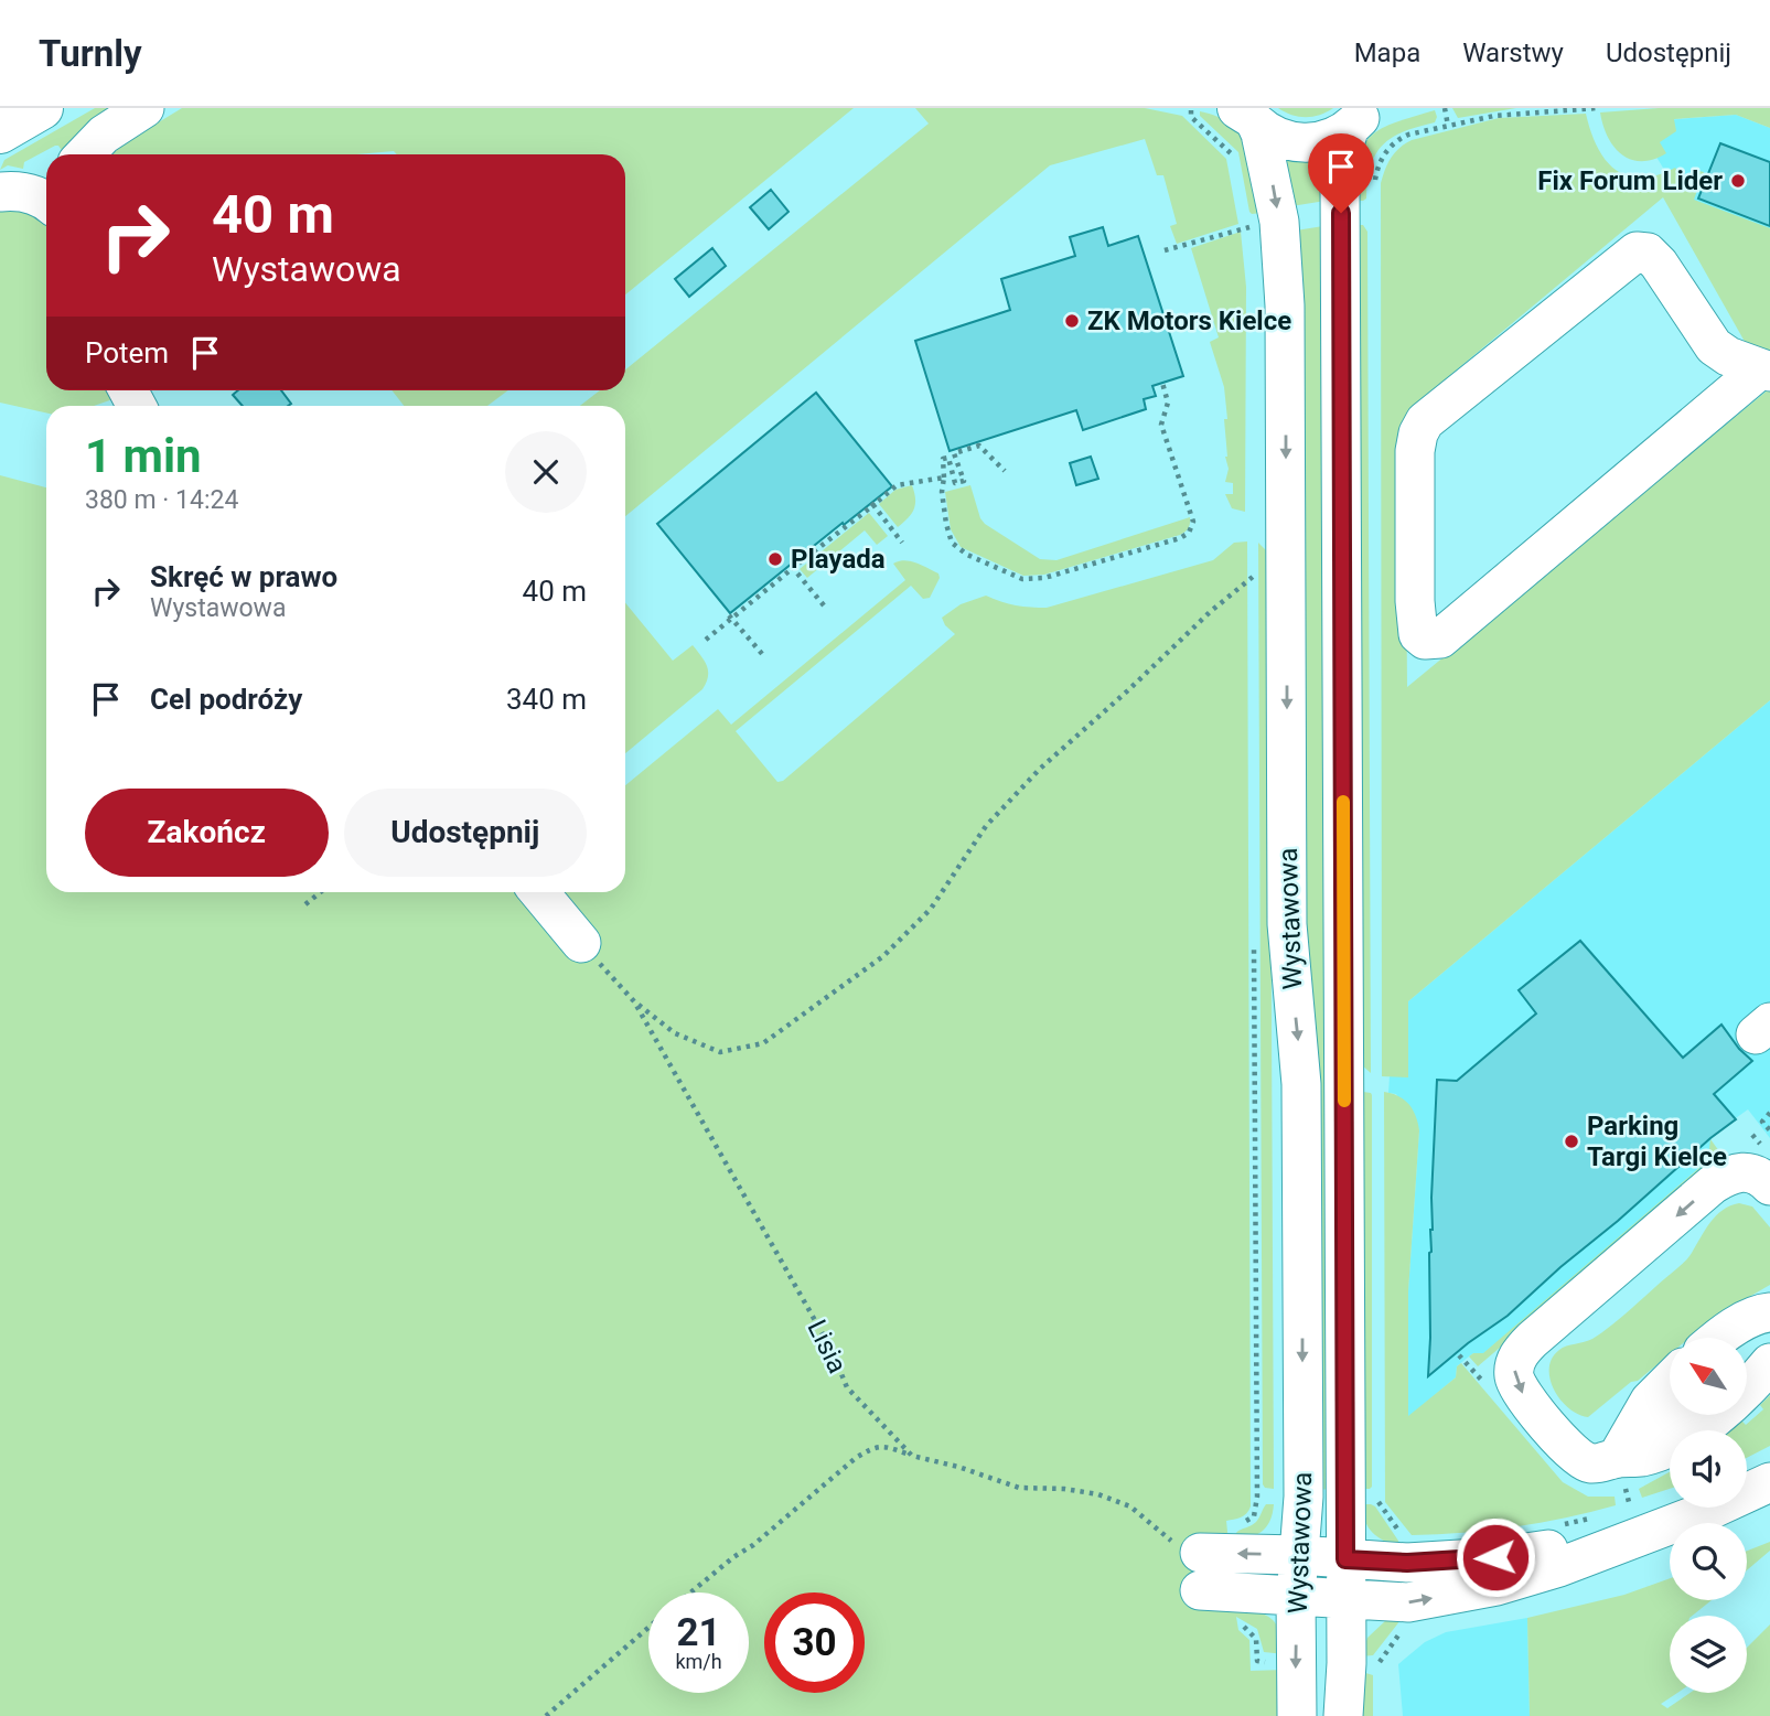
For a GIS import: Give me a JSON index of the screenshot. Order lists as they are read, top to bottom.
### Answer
{
  "streets": {
    "street": ["Wystawowa"],
    "path": ["Lisia"]
  },
  "places": [
    "Fix Forum Lider",
    "ZK Motors Kielce",
    "Playada",
    "Parking Targi Kielce"
  ],
  "north": "top left",
  "page": {
    "header": "Turnly",
    "nav": ["Mapa", "Warstwy", "Udostępnij"],
    "turn": ["40 m", "Wystawowa"],
    "then": "Potem",
    "heading": ["1 min", "380 m · 14:24"],
    "list": [
      {
        "name": "Skręć w prawo",
        "note": "Wystawowa",
        "value": "40 m"
      },
      {
        "name": "Cel podróży",
        "value": "340 m"
      }
    ],
    "buttons": ["Zakończ", "Udostępnij"],
    "speed": "21 km/h",
    "limit": "30"
  }
}
